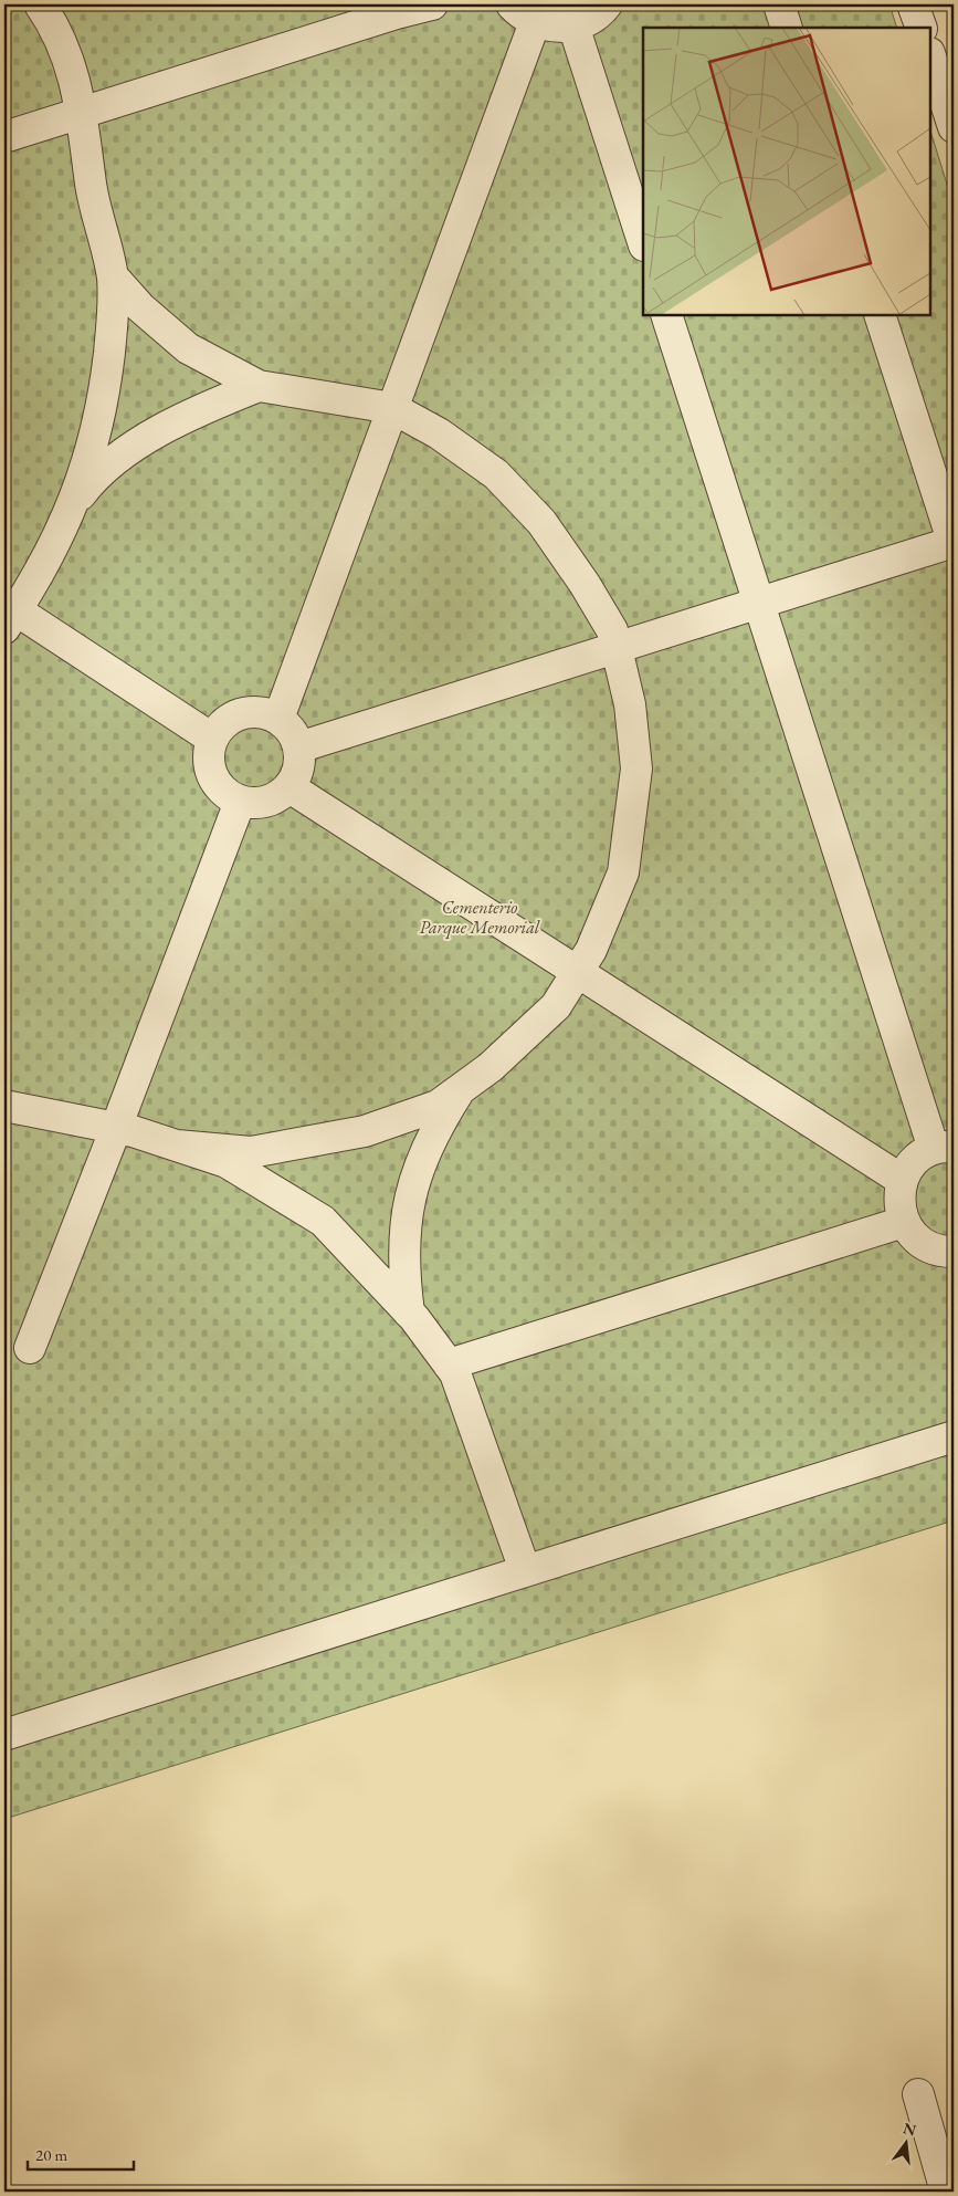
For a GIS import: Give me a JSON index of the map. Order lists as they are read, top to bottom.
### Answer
{
  "parks": ["Cementerio Parque Memorial"],
  "scale_bar": "20 m",
  "north": "top"
}
